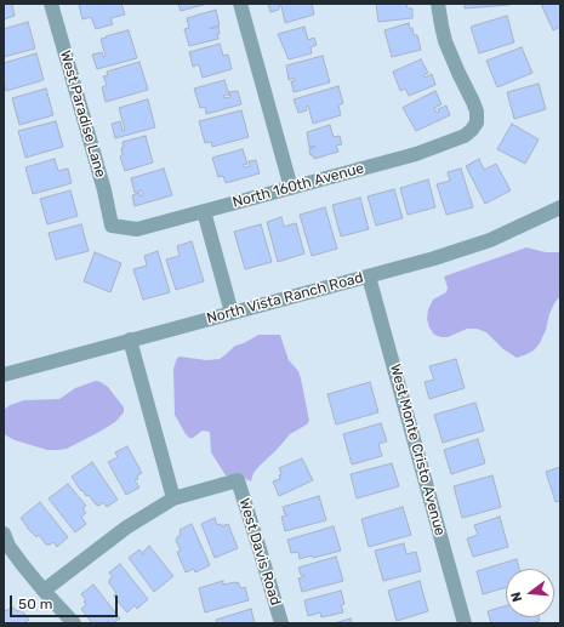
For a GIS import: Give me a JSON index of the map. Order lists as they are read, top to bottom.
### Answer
{
  "streets": {
    "street": [
      "West Paradise Lane",
      "North 160th Avenue",
      "North Vista Ranch Road",
      "West Monte Cristo Avenue",
      "West Davis Road"
    ]
  },
  "crossings": [
    ["West Paradise Lane", "North 160th Avenue"],
    ["North Vista Ranch Road", "West Monte Cristo Avenue"]
  ],
  "scale_bar": "50 m",
  "north": "left"
}
